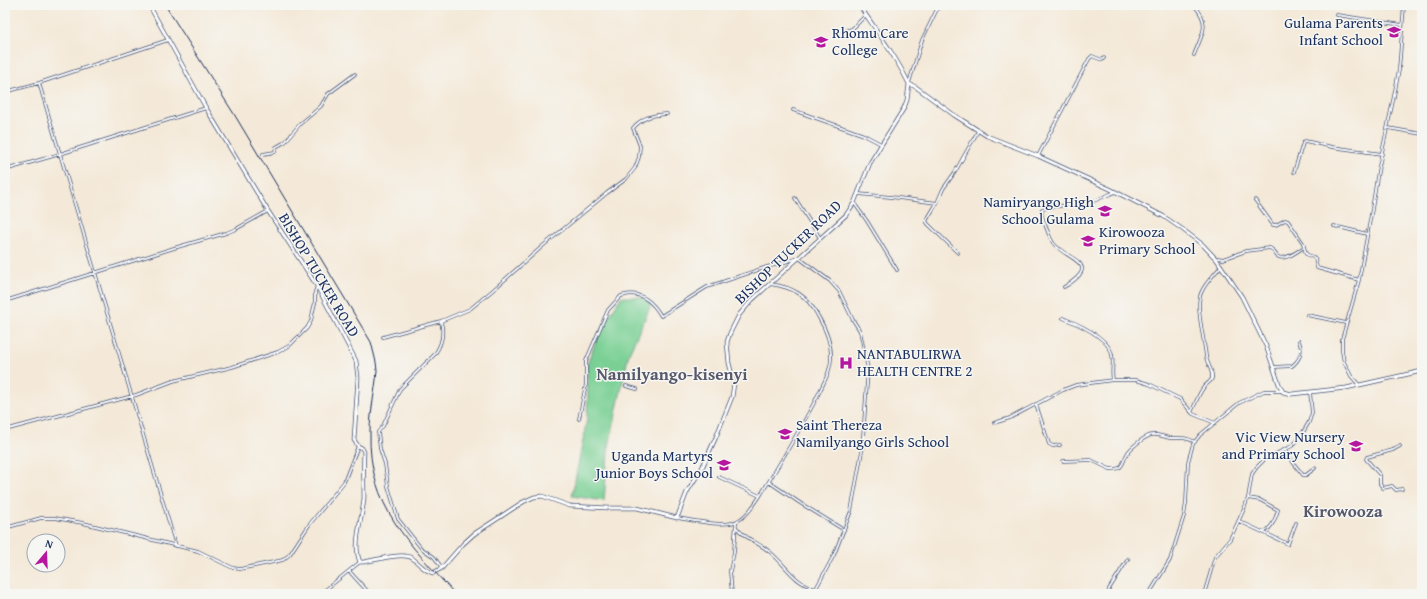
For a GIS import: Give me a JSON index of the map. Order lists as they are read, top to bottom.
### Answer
{
  "streets": {
    "main road": ["BISHOP TUCKER ROAD"]
  },
  "districts": ["Namilyango-kisenyi", "Kirowooza"],
  "places": {
    "school or university": [
      "Gulama Parents Infant School",
      "Rhomu Care College",
      "Namiryango High School Gulama",
      "Kirowooza Primary School",
      "Saint Thereza Namilyango Girls School",
      "Vic View Nursery and Primary School",
      "Uganda Martyrs Junior Boys School"
    ],
    "hospital": ["NANTABULIRWA HEALTH CENTRE 2"]
  },
  "north": "top"
}
